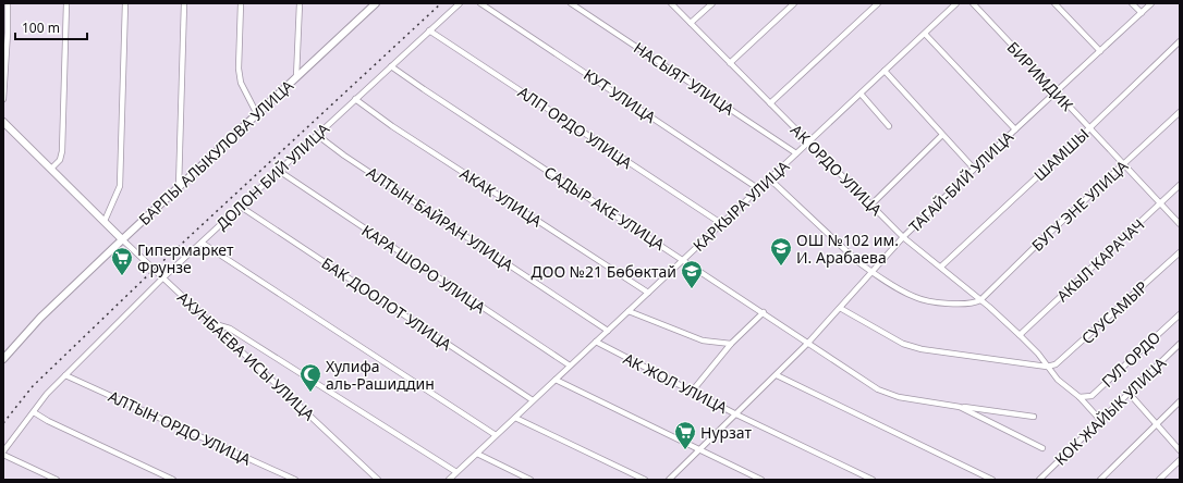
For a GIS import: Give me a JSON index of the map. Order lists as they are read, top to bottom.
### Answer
{
  "streets": {
    "main road": ["БАРПЫ АЛЫКУЛОВА УЛИЦА", "АХУНБАЕВА ИСЫ УЛИЦА"],
    "street": [
      "БИРИМДИК",
      "НАСЫЯТ УЛИЦА",
      "КУТ УЛИЦА",
      "АЛП ОРДО УЛИЦА",
      "ШАМШЫ",
      "АК ОРДО УЛИЦА",
      "ДОЛОН БИЙ УЛИЦА",
      "ТАГАЙ-БИЙ УЛИЦА",
      "АКАК УЛИЦА",
      "КАРКЫРА УЛИЦА",
      "БУГУ ЭНЕ УЛИЦА",
      "САДЫР АКЕ УЛИЦА",
      "АЛТЫН БАЙРАН УЛИЦА",
      "АКЫЛ КАРАЧАЧ",
      "КАРА ШОРО УЛИЦА",
      "БАК ДООЛОТ УЛИЦА",
      "СУУСАМЫР",
      "ГУЛ ОРДО",
      "АК ЖОЛ УЛИЦА",
      "КОК ЖАЙЫК УЛИЦА",
      "АЛТЫН ОРДО УЛИЦА"
    ]
  },
  "crossings": [
    ["БИРИМДИК", "ШАМШЫ"],
    ["БИРИМДИК", "ТАГАЙ-БИЙ УЛИЦА"],
    ["БИРИМДИК", "БУГУ ЭНЕ УЛИЦА"],
    ["БИРИМДИК", "АКЫЛ КАРАЧАЧ"],
    ["НАСЫЯТ УЛИЦА", "КАРКЫРА УЛИЦА"],
    ["КУТ УЛИЦА", "КАРКЫРА УЛИЦА"],
    ["АЛП ОРДО УЛИЦА", "ДОЛОН БИЙ УЛИЦА"],
    ["АЛП ОРДО УЛИЦА", "КАРКЫРА УЛИЦА"],
    ["БАРПЫ АЛЫКУЛОВА УЛИЦА", "АХУНБАЕВА ИСЫ УЛИЦА"],
    ["ШАМШЫ", "АК ОРДО УЛИЦА"],
    ["АК ОРДО УЛИЦА", "ТАГАЙ-БИЙ УЛИЦА"],
    ["АК ОРДО УЛИЦА", "КАРКЫРА УЛИЦА"],
    ["АК ОРДО УЛИЦА", "БУГУ ЭНЕ УЛИЦА"],
    ["АК ОРДО УЛИЦА", "АКЫЛ КАРАЧАЧ"],
    ["АК ОРДО УЛИЦА", "СУУСАМЫР"],
    ["АК ОРДО УЛИЦА", "ГУЛ ОРДО"],
    ["АК ОРДО УЛИЦА", "КОК ЖАЙЫК УЛИЦА"],
    ["ДОЛОН БИЙ УЛИЦА", "АКАК УЛИЦА"],
    ["ДОЛОН БИЙ УЛИЦА", "САДЫР АКЕ УЛИЦА"],
    ["ДОЛОН БИЙ УЛИЦА", "АЛТЫН БАЙРАН УЛИЦА"],
    ["ДОЛОН БИЙ УЛИЦА", "КАРА ШОРО УЛИЦА"],
    ["ДОЛОН БИЙ УЛИЦА", "БАК ДООЛОТ УЛИЦА"],
    ["ДОЛОН БИЙ УЛИЦА", "АХУНБАЕВА ИСЫ УЛИЦА"],
    ["ДОЛОН БИЙ УЛИЦА", "АЛТЫН ОРДО УЛИЦА"],
    ["ТАГАЙ-БИЙ УЛИЦА", "САДЫР АКЕ УЛИЦА"],
    ["ТАГАЙ-БИЙ УЛИЦА", "АК ЖОЛ УЛИЦА"],
    ["АКАК УЛИЦА", "КАРКЫРА УЛИЦА"],
    ["КАРКЫРА УЛИЦА", "САДЫР АКЕ УЛИЦА"],
    ["КАРКЫРА УЛИЦА", "АЛТЫН БАЙРАН УЛИЦА"],
    ["КАРКЫРА УЛИЦА", "КАРА ШОРО УЛИЦА"],
    ["КАРКЫРА УЛИЦА", "БАК ДООЛОТ УЛИЦА"],
    ["КАРКЫРА УЛИЦА", "АК ЖОЛ УЛИЦА"]
  ],
  "places": {
    "school or university": ["ОШ №102 им. И. Арабаева", "ДОО №21 Бөбөктай"],
    "supermarket": ["Гипермаркет Фрунзе", "Нурзат"],
    "mosque": ["Хулифа аль-Рашиддин"]
  },
  "scale_bar": "100 m"
}
